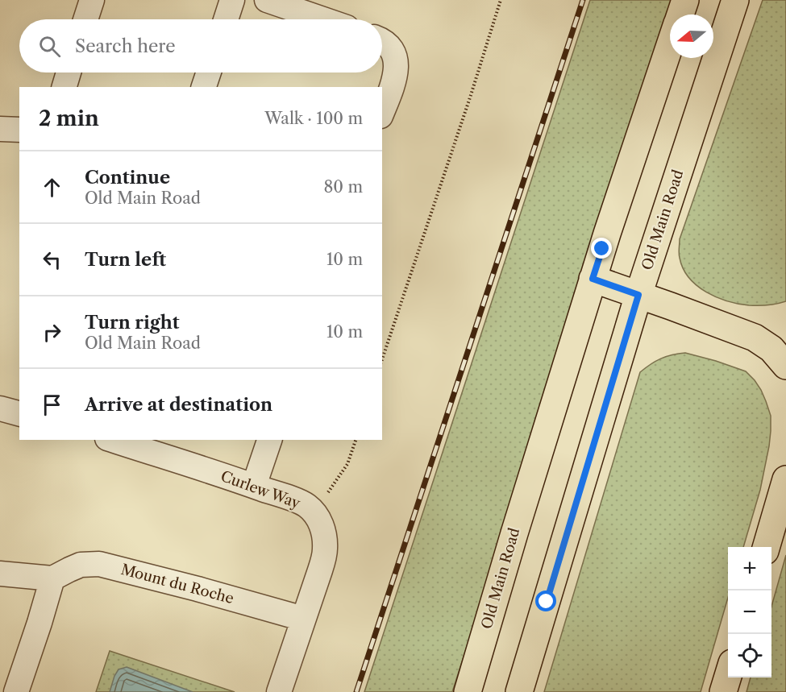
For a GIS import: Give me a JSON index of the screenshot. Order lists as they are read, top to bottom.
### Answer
{
  "streets": {
    "main road": ["Old Main Road"],
    "street": ["Curlew Way", "Mount du Roche"]
  },
  "crossings": [
    ["Curlew Way", "Mount du Roche"]
  ],
  "north": "left",
  "page": {
    "search": "Search here",
    "heading": ["2 min", "Walk · 100 m"],
    "list": [
      ["Continue", "Old Main Road", "80 m"],
      ["Turn left", "10 m"],
      ["Turn right", "Old Main Road", "10 m"],
      "Arrive at destination"
    ],
    "map_buttons": ["+", "−"]
  }
}
